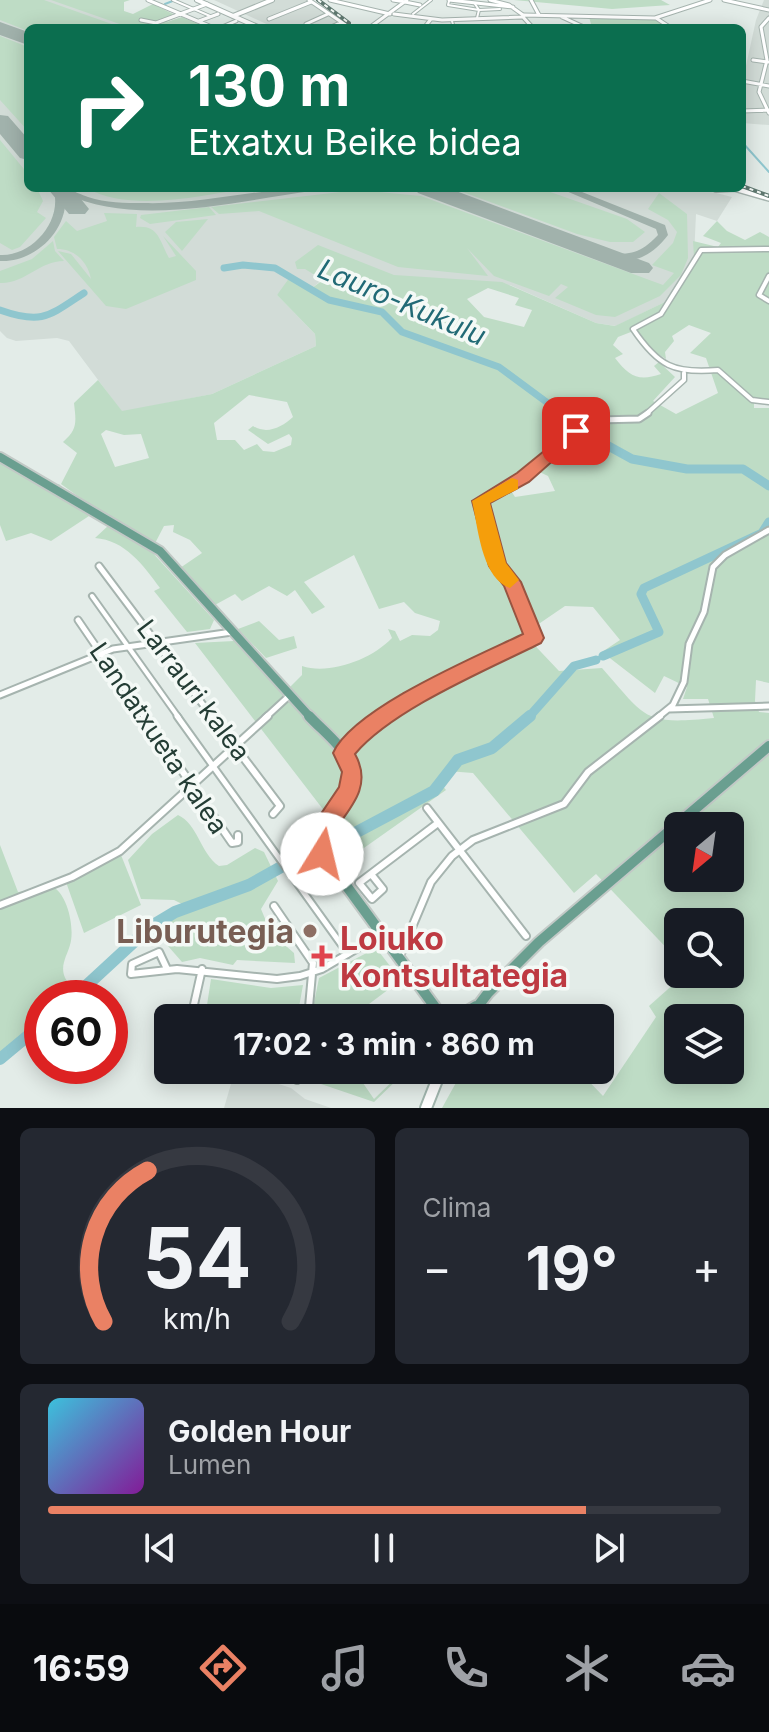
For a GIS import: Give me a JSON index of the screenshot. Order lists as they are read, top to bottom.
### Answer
{
  "streets": {
    "street": ["Larrauri kalea", "Landatxueta kalea"]
  },
  "water": ["Lauro-Kukulu"],
  "places": {
    "other": ["Liburutegia"],
    "health": ["Loiuko Kontsultategia"]
  },
  "north": "bottom left",
  "page": {
    "turn": ["130 m", "Etxatxu Beike bidea"],
    "limit": "60",
    "trip": "17:02 · 3 min · 860 m",
    "tile": "Clima",
    "heat": ["−", "19°", "+"],
    "song": ["Golden Hour", "Lumen"],
    "tabs": "16:59",
    "gauge": ["54", "km/h"]
  }
}
